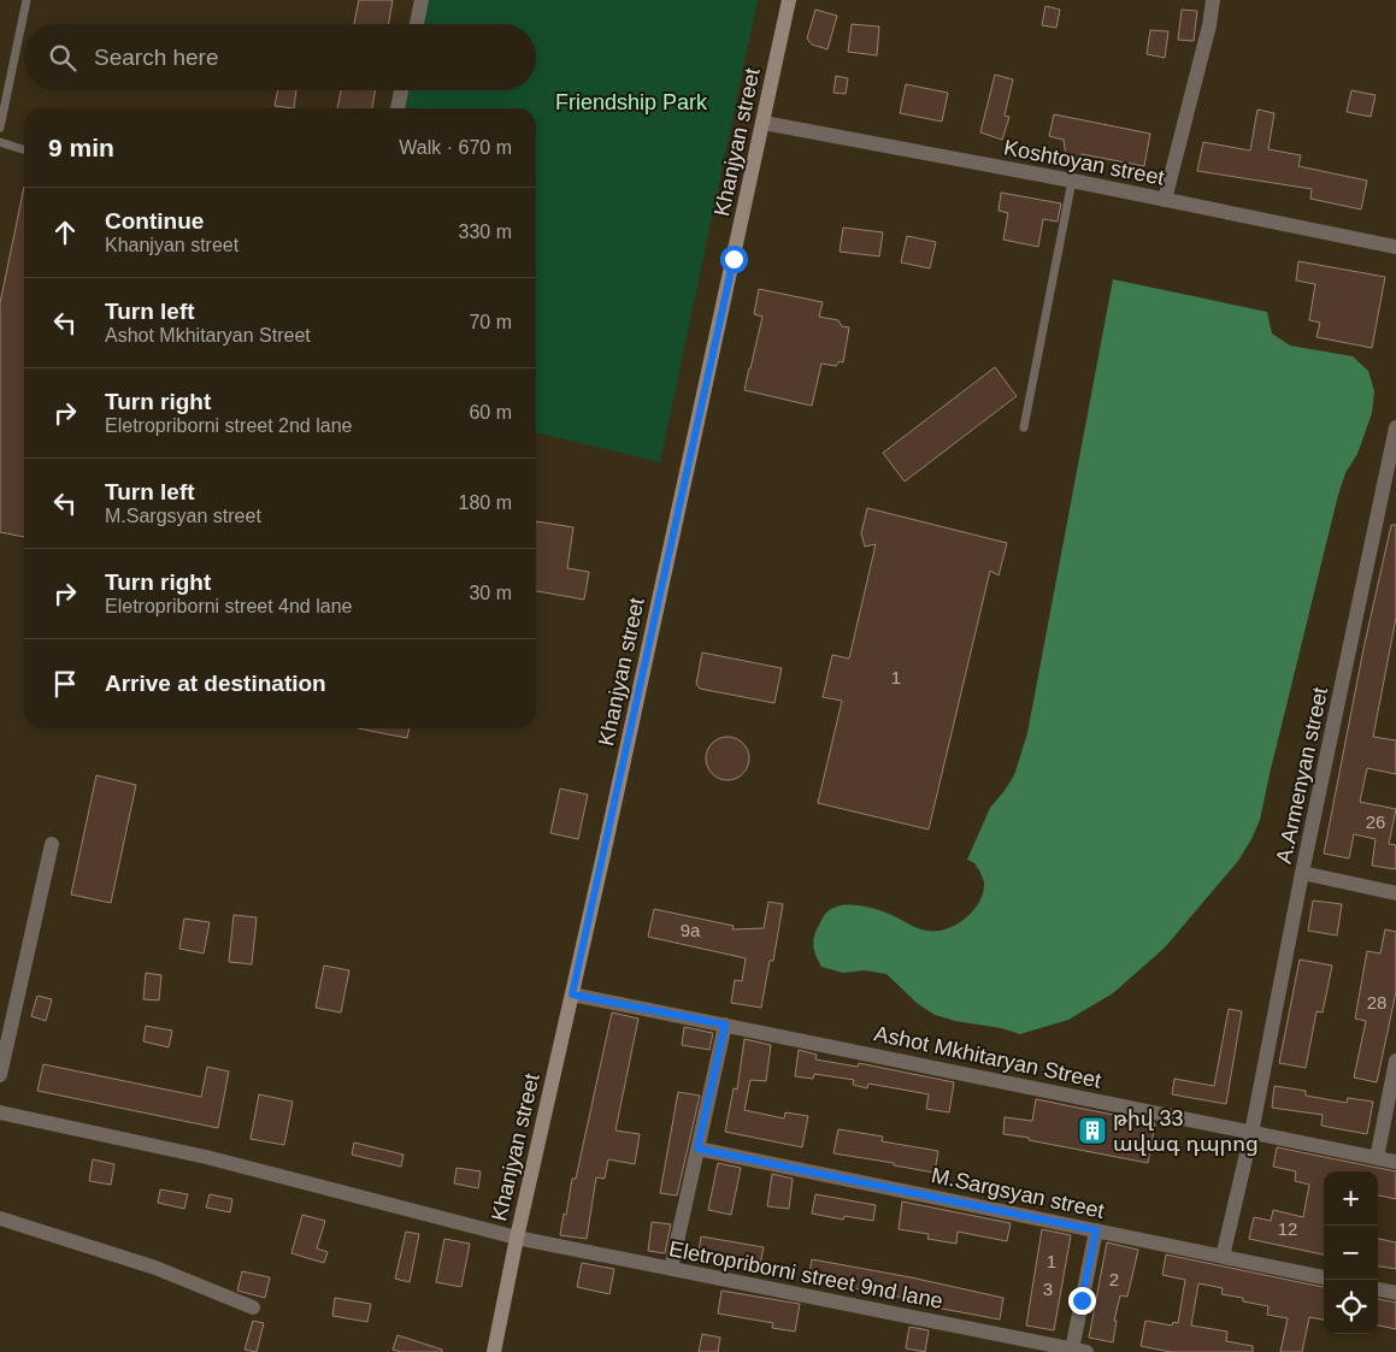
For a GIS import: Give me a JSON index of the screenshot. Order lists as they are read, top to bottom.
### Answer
{
  "streets": {
    "main road": ["Khanjyan street"],
    "street": [
      "Koshtoyan street",
      "A.Armenyan street",
      "Ashot Mkhitaryan Street",
      "M.Sargsyan street",
      "Eletropriborni street 9nd lane"
    ]
  },
  "crossings": [
    ["Khanjyan street", "Koshtoyan street"],
    ["Khanjyan street", "Ashot Mkhitaryan Street"],
    ["Khanjyan street", "Eletropriborni street 9nd lane"],
    ["A.Armenyan street", "Ashot Mkhitaryan Street"],
    ["A.Armenyan street", "M.Sargsyan street"]
  ],
  "parks": ["Friendship Park"],
  "places": {
    "building": ["թիվ 33 ավագ դպրոց"]
  },
  "house_numbers": [
    "1",
    "26",
    "9a",
    "28",
    "12",
    "1",
    "2",
    "3"
  ],
  "page": {
    "search": "Search here",
    "heading": ["9 min", "Walk · 670 m"],
    "list": [
      ["Continue", "Khanjyan street", "330 m"],
      ["Turn left", "Ashot Mkhitaryan Street", "70 m"],
      ["Turn right", "Eletropriborni street 2nd lane", "60 m"],
      ["Turn left", "M.Sargsyan street", "180 m"],
      ["Turn right", "Eletropriborni street 4nd lane", "30 m"],
      "Arrive at destination"
    ],
    "map_buttons": ["+", "−"]
  }
}
